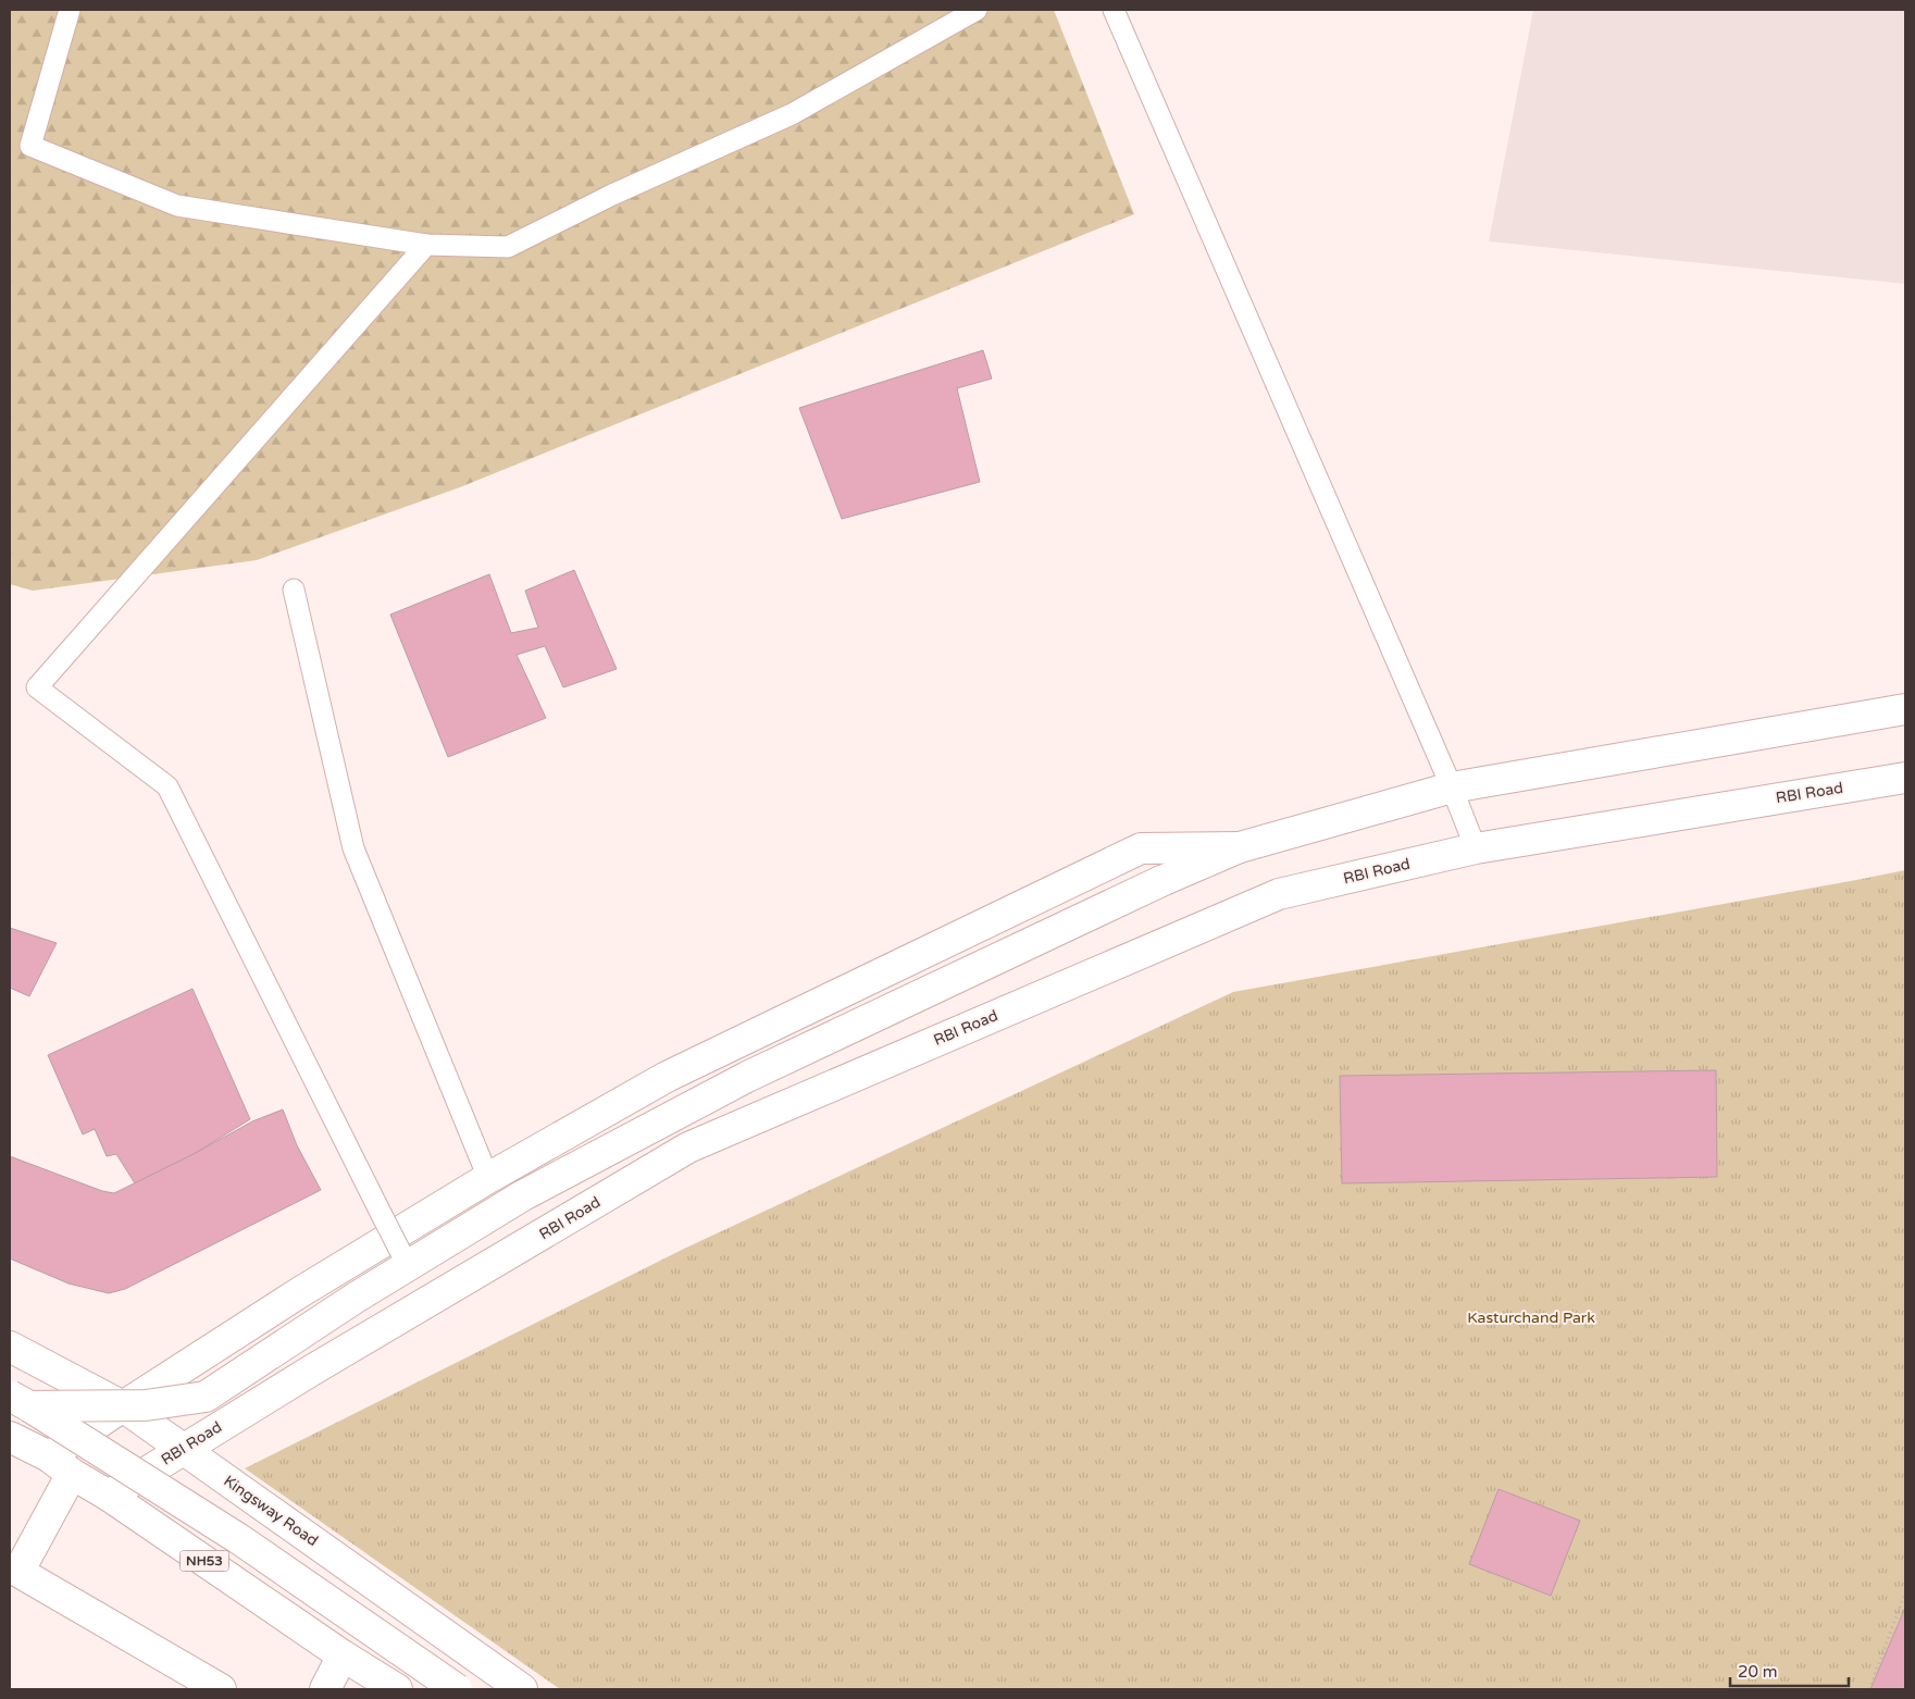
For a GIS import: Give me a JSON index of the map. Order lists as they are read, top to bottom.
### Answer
{
  "streets": {
    "main road": ["RBI Road", "Kingsway Road", "NH53"]
  },
  "crossings": [
    ["RBI Road", "Kingsway Road"],
    ["RBI Road", "NH53"]
  ],
  "parks": ["Kasturchand Park"],
  "scale_bar": "20 m"
}
